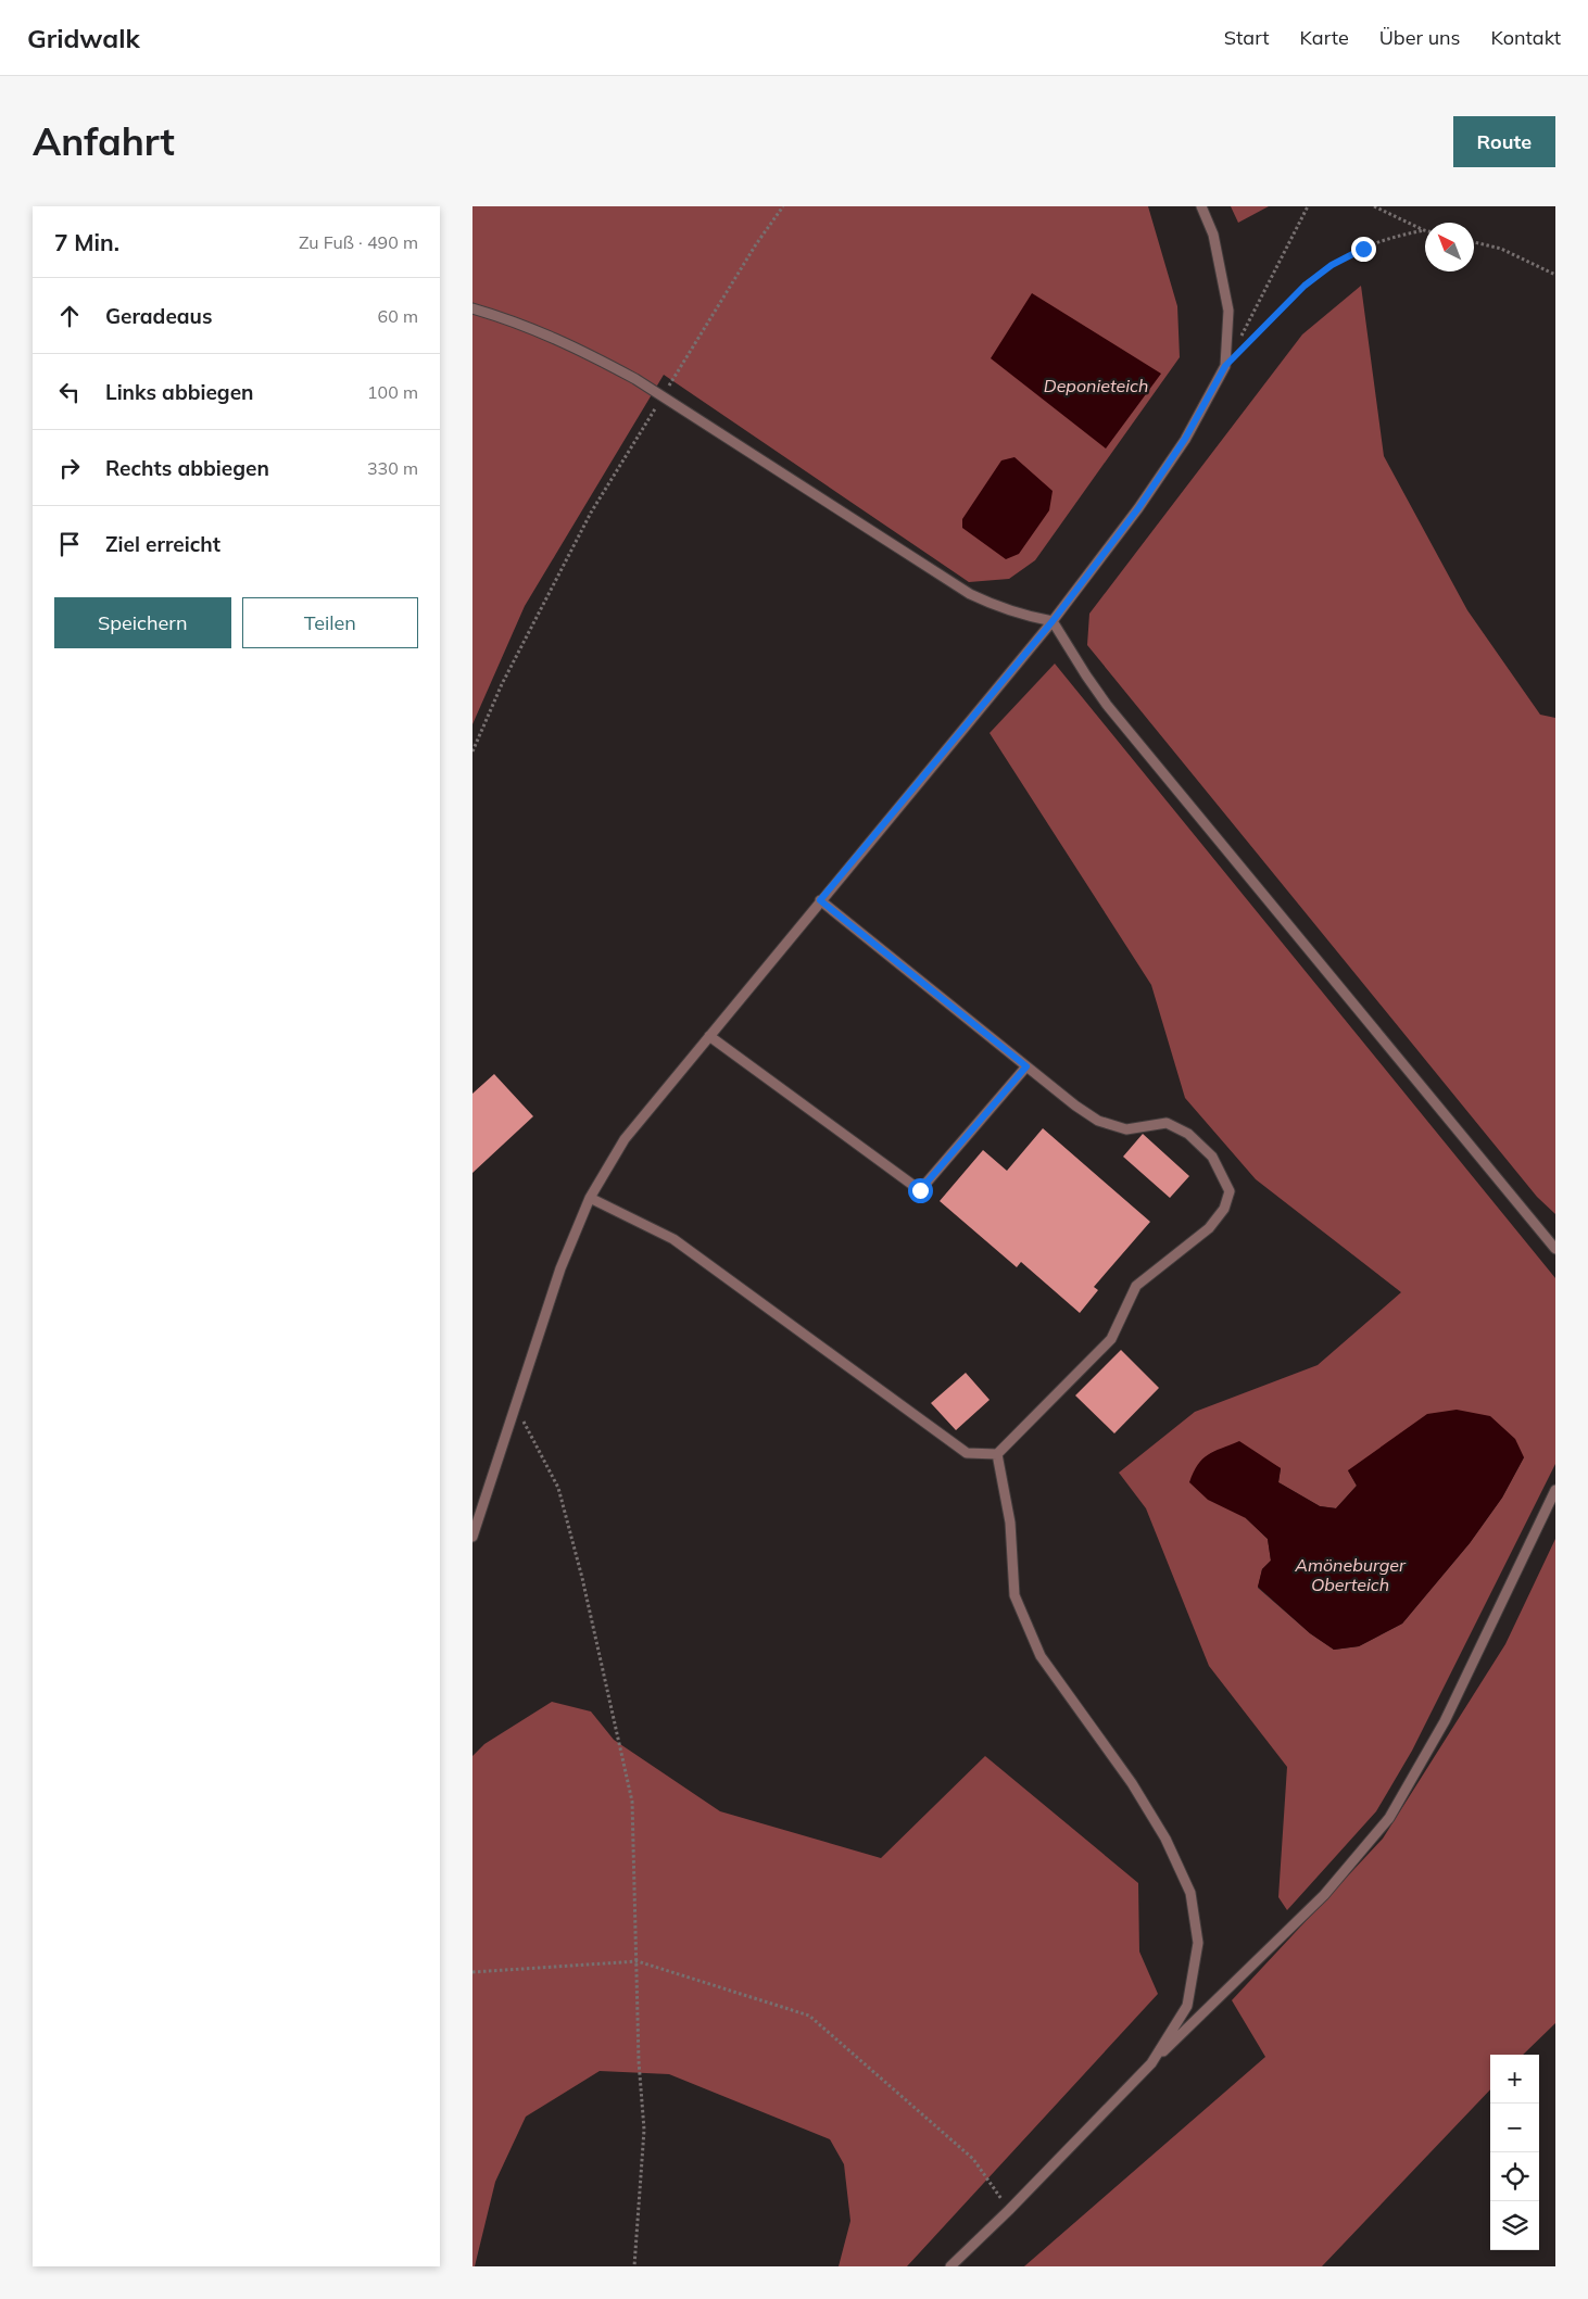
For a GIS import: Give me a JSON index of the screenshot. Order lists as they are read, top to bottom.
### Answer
{
  "water": ["Deponieteich", "Amöneburger Oberteich"],
  "north": "top left",
  "page": {
    "header": "Gridwalk",
    "nav": [
      "Start",
      "Karte",
      "Über uns",
      "Kontakt"
    ],
    "buttons": [
      "Route",
      ["Speichern", "Teilen"]
    ],
    "title": "Anfahrt",
    "heading": ["7 Min.", "Zu Fuß · 490 m"],
    "list": [
      ["Geradeaus", "60 m"],
      ["Links abbiegen", "100 m"],
      ["Rechts abbiegen", "330 m"],
      "Ziel erreicht"
    ],
    "map_buttons": ["+", "−"]
  }
}
